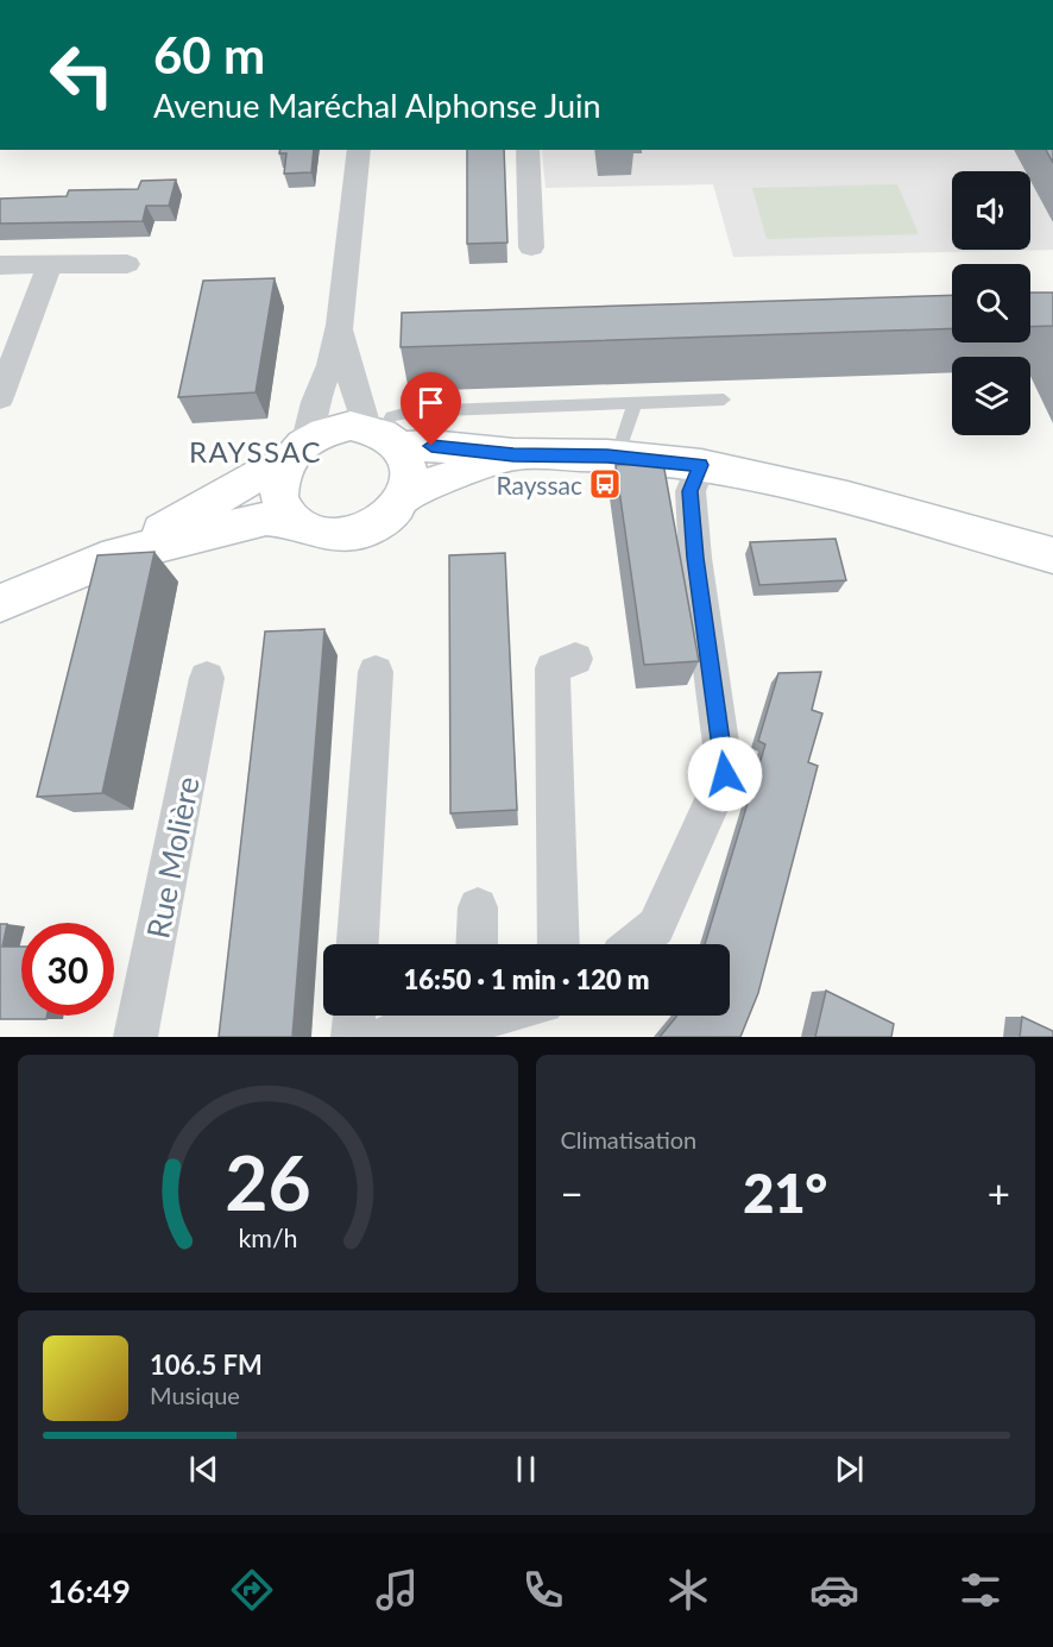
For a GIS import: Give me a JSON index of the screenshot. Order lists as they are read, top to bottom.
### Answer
{
  "streets": {
    "street": ["Rue Molière"]
  },
  "districts": ["RAYSSAC"],
  "places": {
    "bus stop": ["Rayssac"]
  },
  "page": {
    "turn": ["60 m", "Avenue Maréchal Alphonse Juin"],
    "limit": "30",
    "trip": "16:50 · 1 min · 120 m",
    "tile": "Climatisation",
    "heat": ["−", "21°", "+"],
    "song": ["106.5 FM", "Musique"],
    "tabs": "16:49",
    "gauge": ["26", "km/h"]
  }
}
